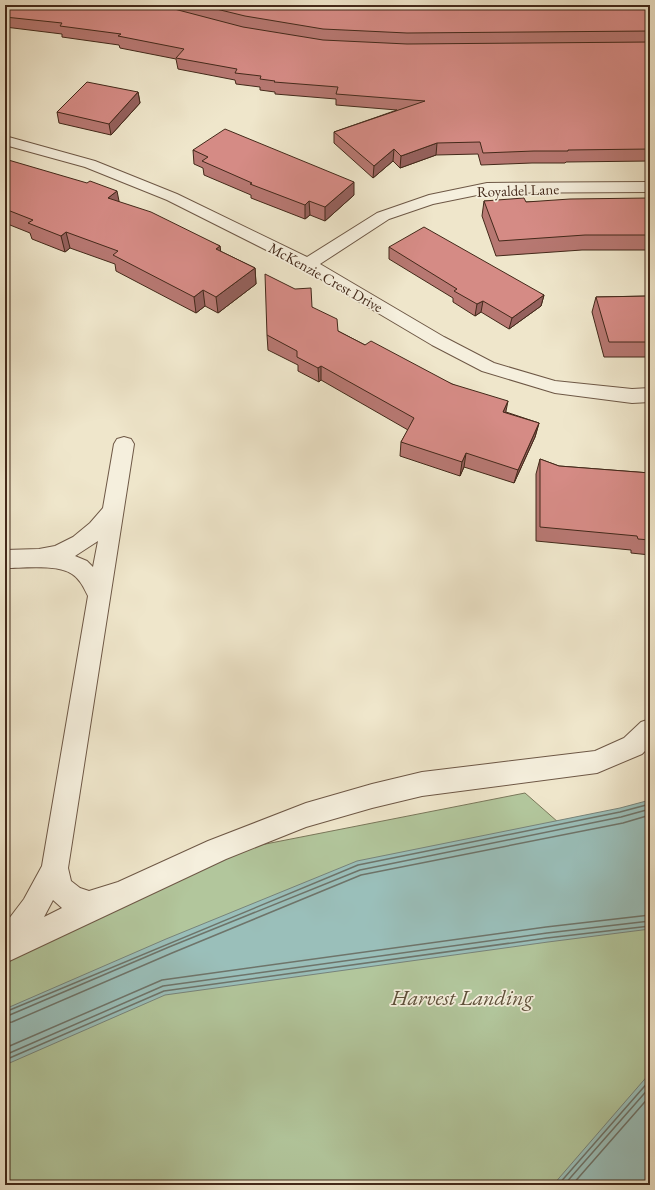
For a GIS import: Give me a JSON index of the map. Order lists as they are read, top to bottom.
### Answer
{
  "streets": {
    "street": ["Royaldel Lane", "McKenzie Crest Drive"]
  },
  "crossings": [
    ["Royaldel Lane", "McKenzie Crest Drive"]
  ],
  "parks": ["Harvest Landing"]
}
